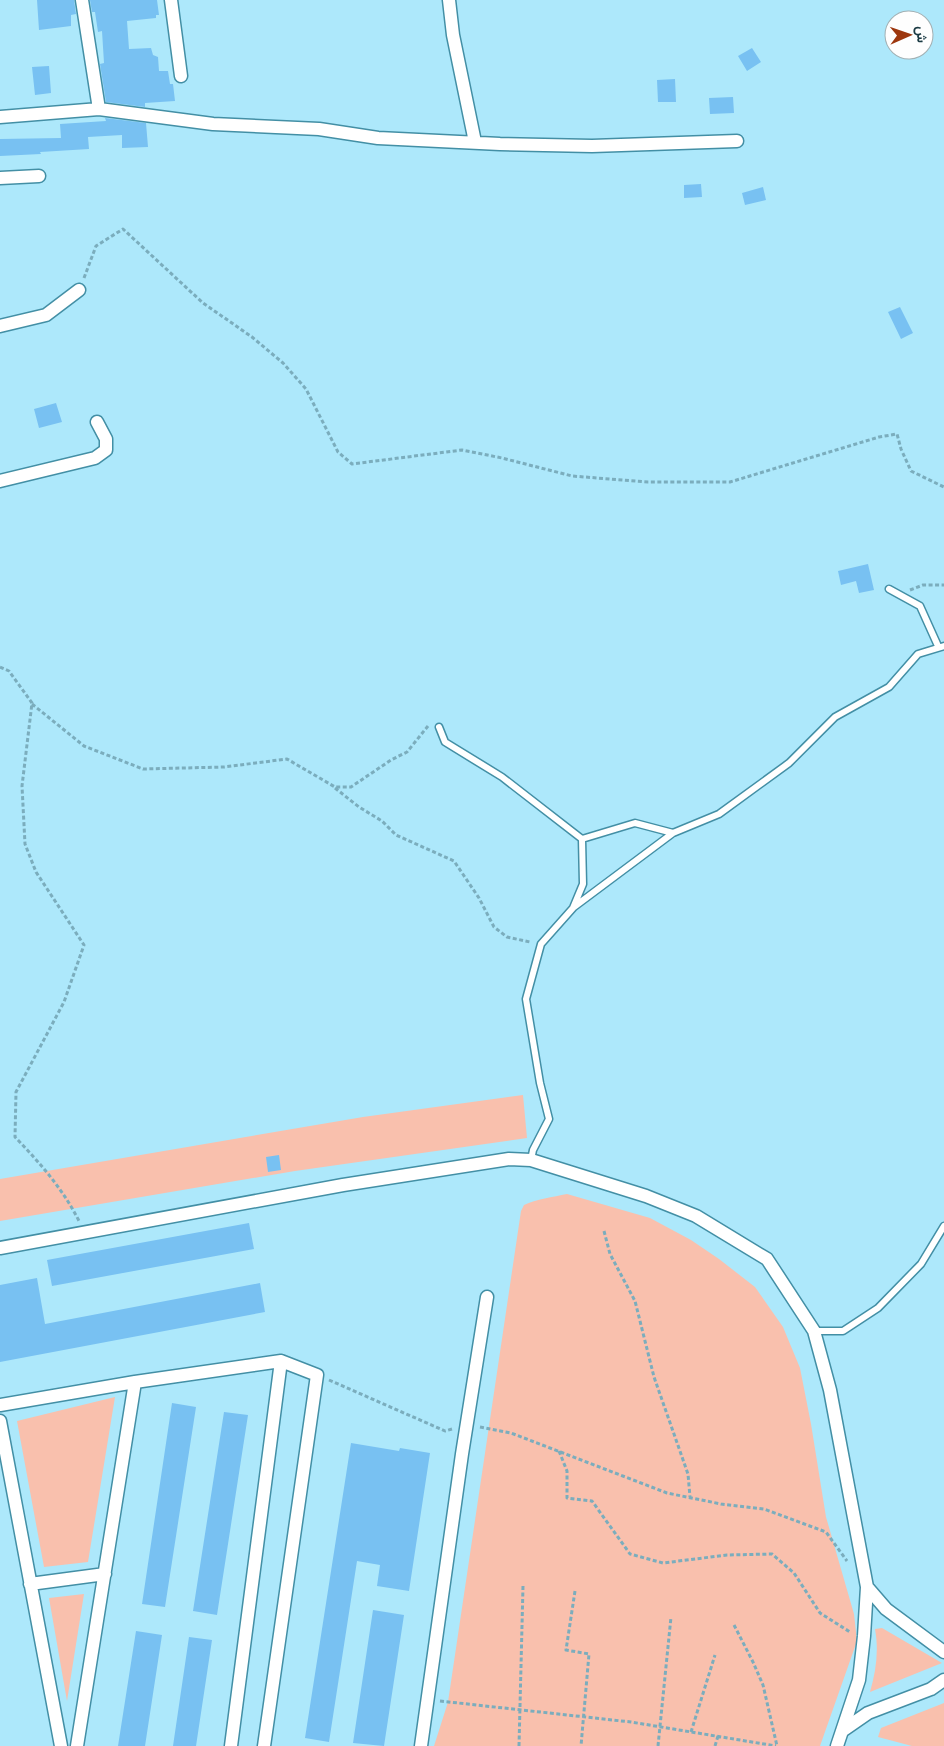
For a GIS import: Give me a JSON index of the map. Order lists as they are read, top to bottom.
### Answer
{
  "north": "right"
}
